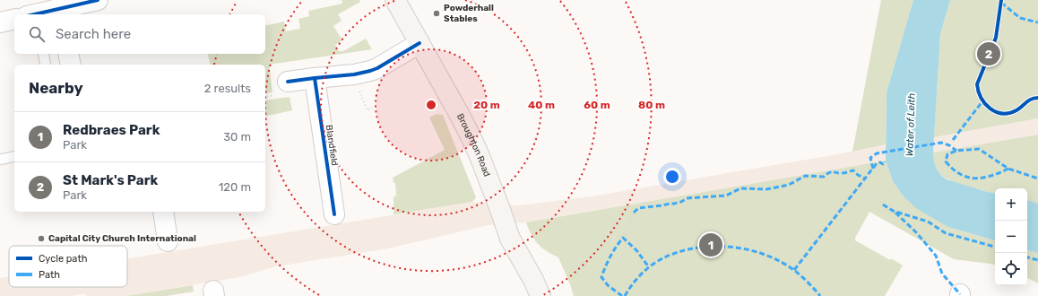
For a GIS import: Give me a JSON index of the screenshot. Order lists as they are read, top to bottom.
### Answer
{
  "streets": {
    "main road": ["Broughton Road"],
    "street": ["Blandfield"]
  },
  "water": ["Water of Leith"],
  "places": ["Powderhall Stables", "Capital City Church International"],
  "legend": ["Cycle path", "Path"],
  "page": {
    "search": "Search here",
    "pins": ["2", "1"],
    "heading": ["Nearby", "2 results"],
    "list": [
      {
        "mark": "1",
        "name": "Redbraes Park",
        "note": "Park",
        "value": "30 m"
      },
      {
        "mark": "2",
        "name": "St Mark's Park",
        "note": "Park",
        "value": "120 m"
      }
    ],
    "map_buttons": ["+", "−"]
  },
  "rings": [
    "20 m",
    "40 m",
    "60 m",
    "80 m"
  ]
}
